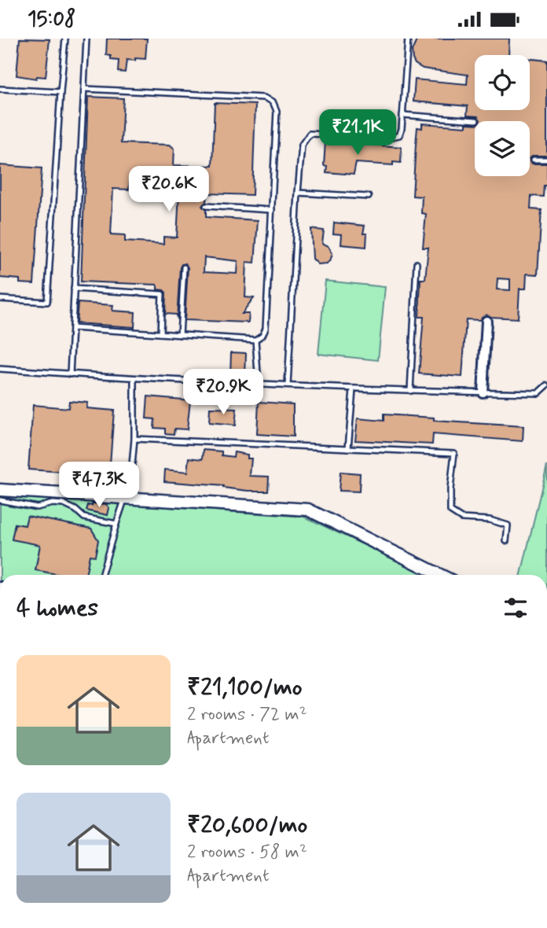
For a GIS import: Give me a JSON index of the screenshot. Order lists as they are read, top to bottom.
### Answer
{
  "page": {
    "status": "15:08",
    "price": [
      "₹21.1K",
      "₹20.6K",
      "₹20.9K",
      "₹47.3K"
    ],
    "heading": "4 homes",
    "list": [
      {
        "name": "₹21,100/mo",
        "note": "2 rooms · 72 m² · Apartment"
      },
      {
        "name": "₹20,600/mo",
        "note": "2 rooms · 58 m² · Apartment"
      }
    ]
  }
}
